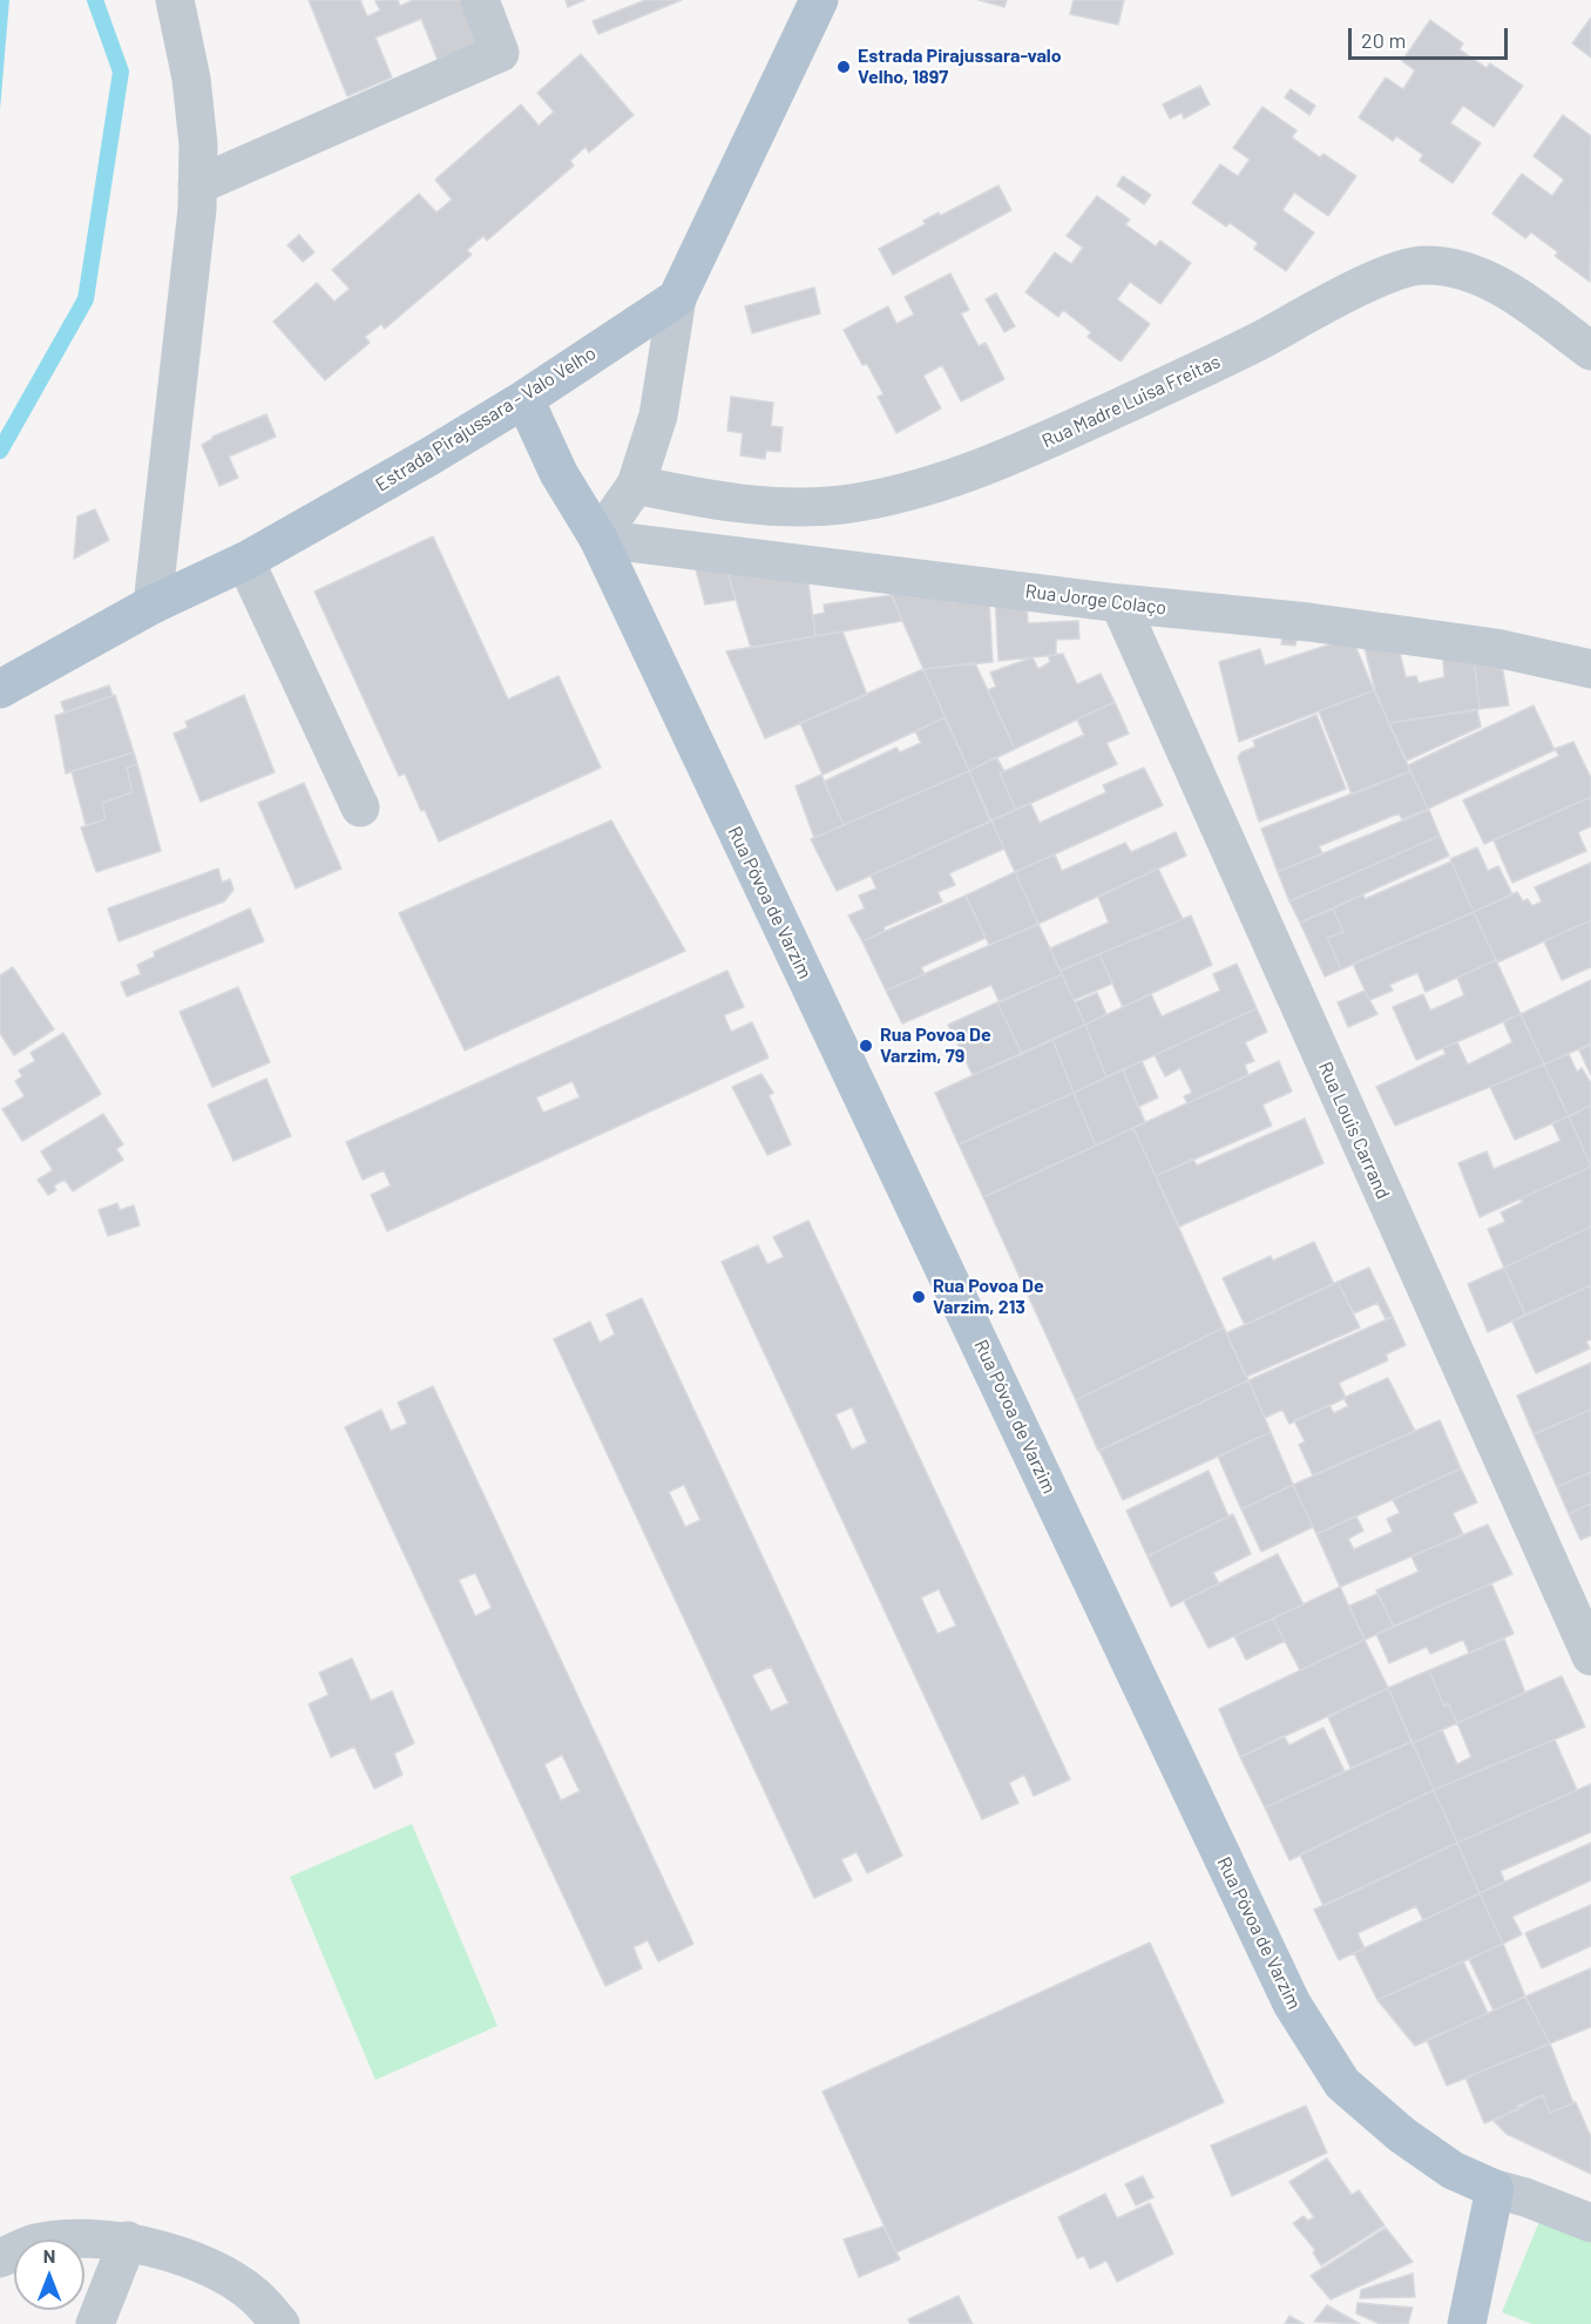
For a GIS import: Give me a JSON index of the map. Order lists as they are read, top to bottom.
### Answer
{
  "streets": {
    "main road": ["Estrada Pirajussara - Valo Velho", "Rua Póvoa de Varzim"],
    "street": ["Rua Madre Luisa Freitas", "Rua Jorge Colaço", "Rua Louis Carrand"]
  },
  "crossings": [
    ["Estrada Pirajussara - Valo Velho", "Rua Póvoa de Varzim"],
    ["Rua Jorge Colaço", "Rua Póvoa de Varzim"],
    ["Rua Jorge Colaço", "Rua Louis Carrand"]
  ],
  "places": ["Estrada Pirajussara-valo Velho, 1897", "Rua Povoa De Varzim, 79", "Rua Povoa De Varzim, 213"],
  "scale_bar": "20 m",
  "north": "top"
}
